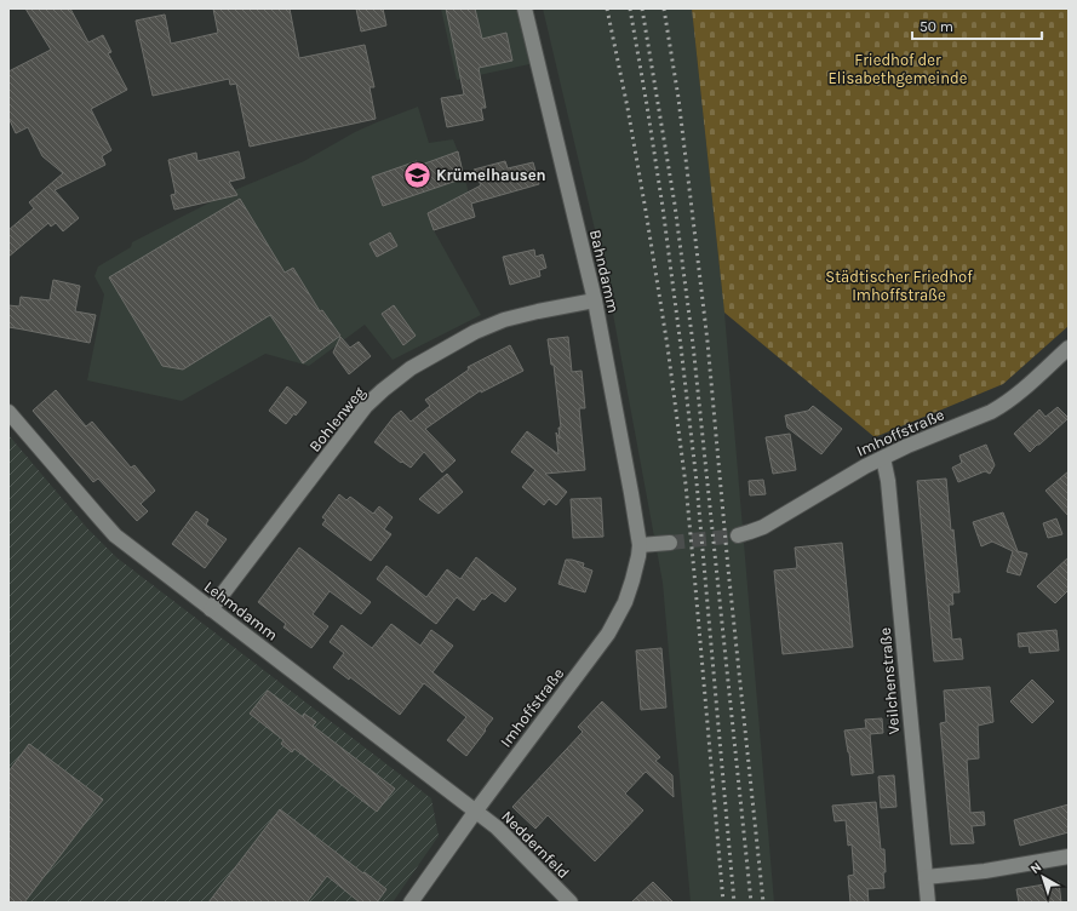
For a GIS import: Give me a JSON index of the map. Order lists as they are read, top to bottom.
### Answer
{
  "streets": {
    "street": [
      "Bahndamm",
      "Bohlenweg",
      "Imhoffstraße",
      "Lehmdamm",
      "Veilchenstraße",
      "Neddernfeld"
    ]
  },
  "crossings": [
    ["Bahndamm", "Bohlenweg"],
    ["Bahndamm", "Imhoffstraße"],
    ["Bohlenweg", "Lehmdamm"],
    ["Imhoffstraße", "Lehmdamm"],
    ["Imhoffstraße", "Veilchenstraße"],
    ["Imhoffstraße", "Neddernfeld"],
    ["Lehmdamm", "Neddernfeld"]
  ],
  "parks": ["Friedhof der Elisabethgemeinde", "Städtischer Friedhof Imhoffstraße"],
  "places": {
    "school or university": ["Krümelhausen"]
  },
  "scale_bar": "50 m",
  "north": "top left"
}
